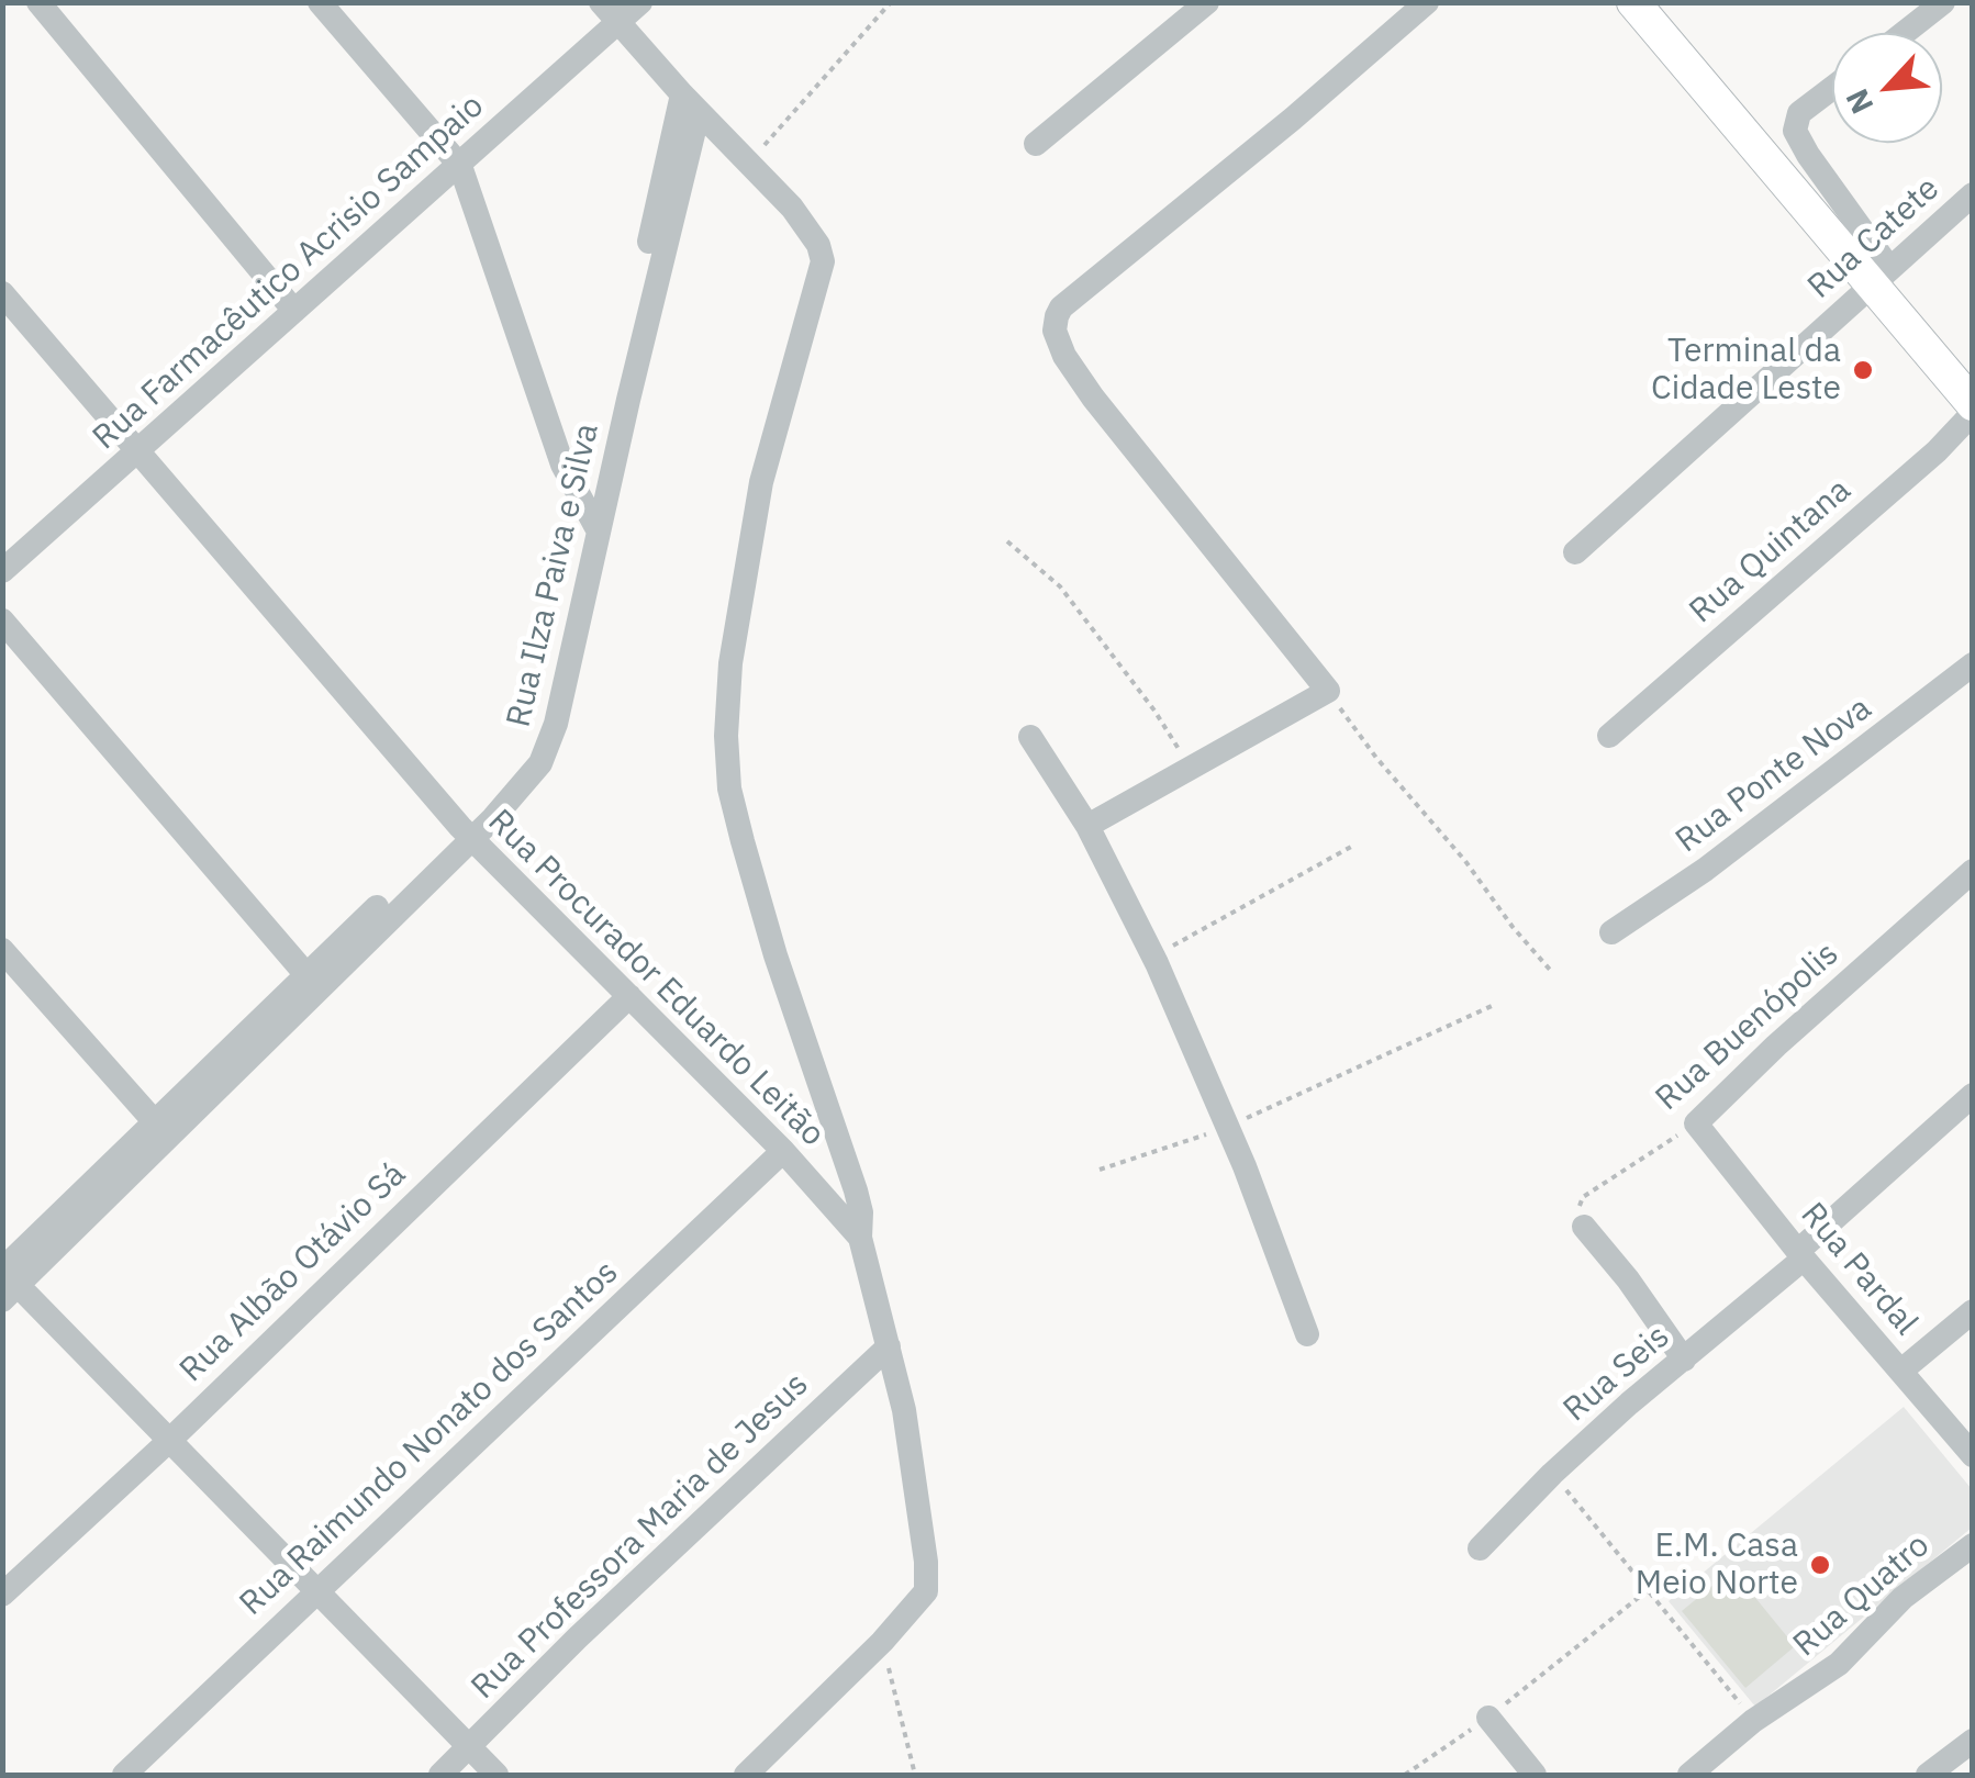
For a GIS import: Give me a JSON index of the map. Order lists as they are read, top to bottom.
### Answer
{
  "streets": {
    "street": [
      "Rua Catete",
      "Rua Farmacêutico Acrisio Sampaio",
      "Rua Quintana",
      "Rua Ilza Paiva e Silva",
      "Rua Ponte Nova",
      "Rua Procurador Eduardo Leitão",
      "Rua Buenópolis",
      "Rua Pardal",
      "Rua Albão Otávio Sá",
      "Rua Seis",
      "Rua Raimundo Nonato dos Santos",
      "Rua Professora Maria de Jesus",
      "Rua Quatro"
    ]
  },
  "crossings": [
    ["Rua Farmacêutico Acrisio Sampaio", "Rua Procurador Eduardo Leitão"],
    ["Rua Ilza Paiva e Silva", "Rua Procurador Eduardo Leitão"],
    ["Rua Procurador Eduardo Leitão", "Rua Albão Otávio Sá"],
    ["Rua Procurador Eduardo Leitão", "Rua Raimundo Nonato dos Santos"],
    ["Rua Procurador Eduardo Leitão", "Rua Professora Maria de Jesus"],
    ["Rua Buenópolis", "Rua Pardal"],
    ["Rua Pardal", "Rua Seis"]
  ],
  "places": ["Terminal da Cidade Leste", "E.M. Casa Meio Norte"],
  "north": "bottom left"
}
